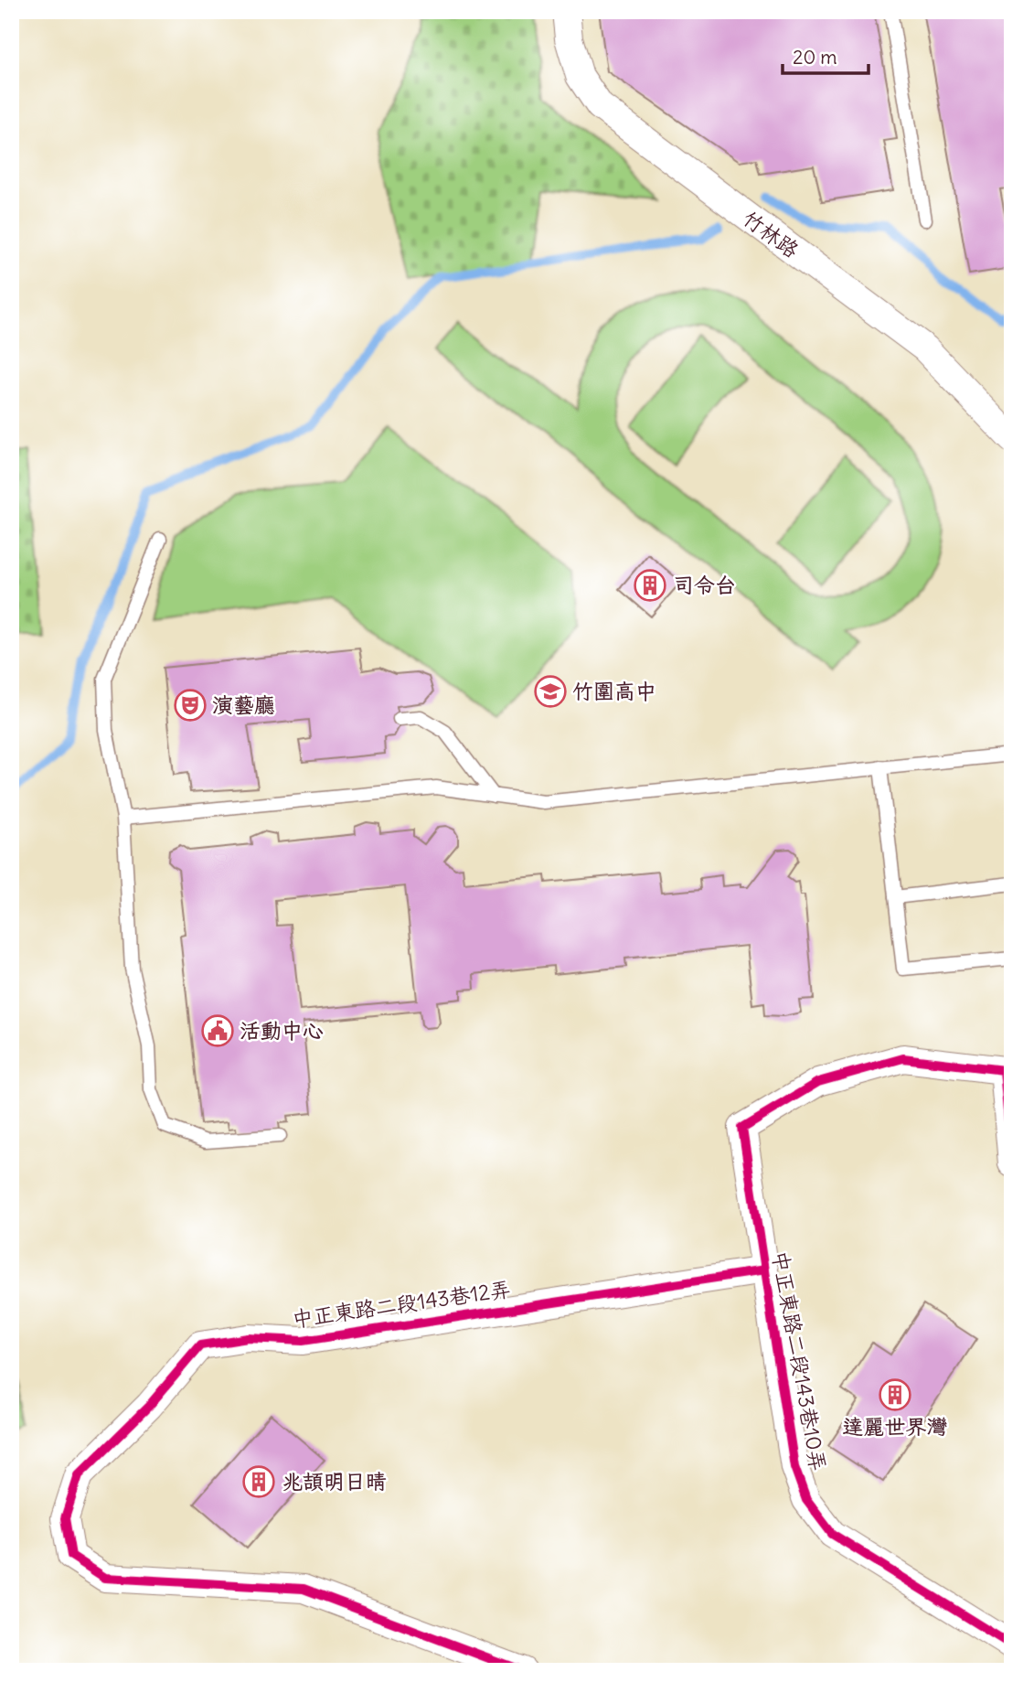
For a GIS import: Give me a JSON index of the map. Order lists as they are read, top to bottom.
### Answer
{
  "streets": {
    "street": ["竹林路", "中正東路二段143巷12弄", "中正東路二段143巷10弄"]
  },
  "crossings": [
    ["中正東路二段143巷12弄", "中正東路二段143巷10弄"]
  ],
  "places": {
    "building": ["司令台", "達麗世界灣", "兆頡明日晴"],
    "school or university": ["竹圍高中"],
    "theatre": ["演藝廳"],
    "public building": ["活動中心"]
  },
  "scale_bar": "20 m"
}
